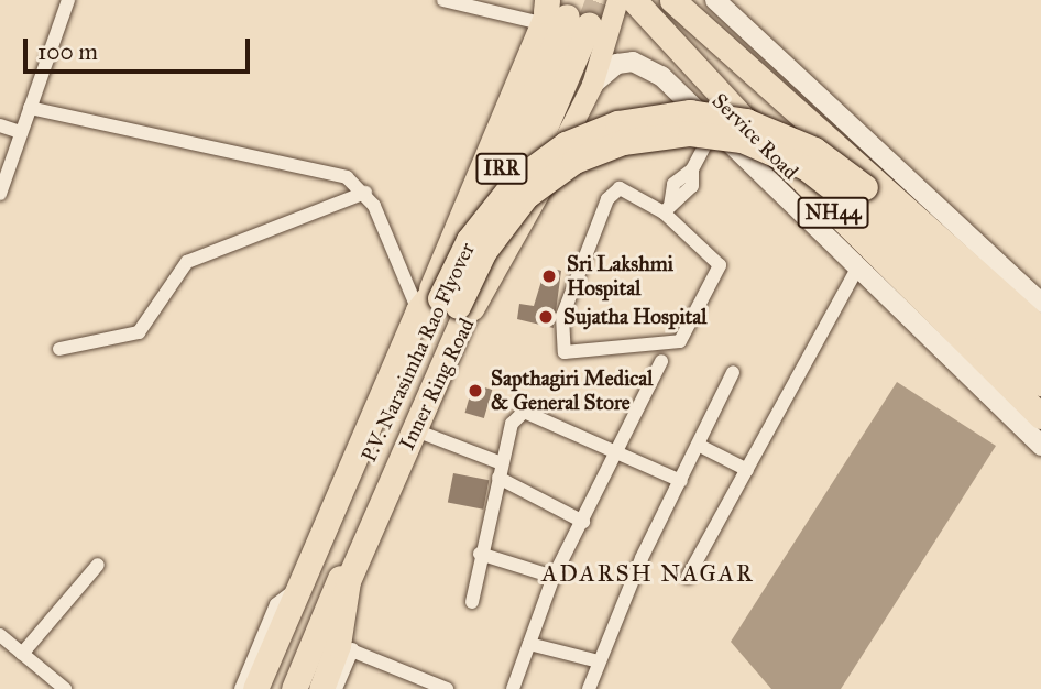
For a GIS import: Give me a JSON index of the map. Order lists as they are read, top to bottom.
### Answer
{
  "streets": {
    "highway": [
      "IRR",
      "NH44",
      "P.V. Narasimha Rao Flyover",
      "Inner Ring Road"
    ],
    "street": ["Service Road"]
  },
  "crossings": [
    ["Service Road", "Inner Ring Road"],
    ["IRR", "Inner Ring Road"]
  ],
  "districts": ["ADARSH NAGAR"],
  "places": ["Sri Lakshmi Hospital", "Sujatha Hospital", "Sapthagiri Medical & General Store"],
  "scale_bar": "100 m"
}
